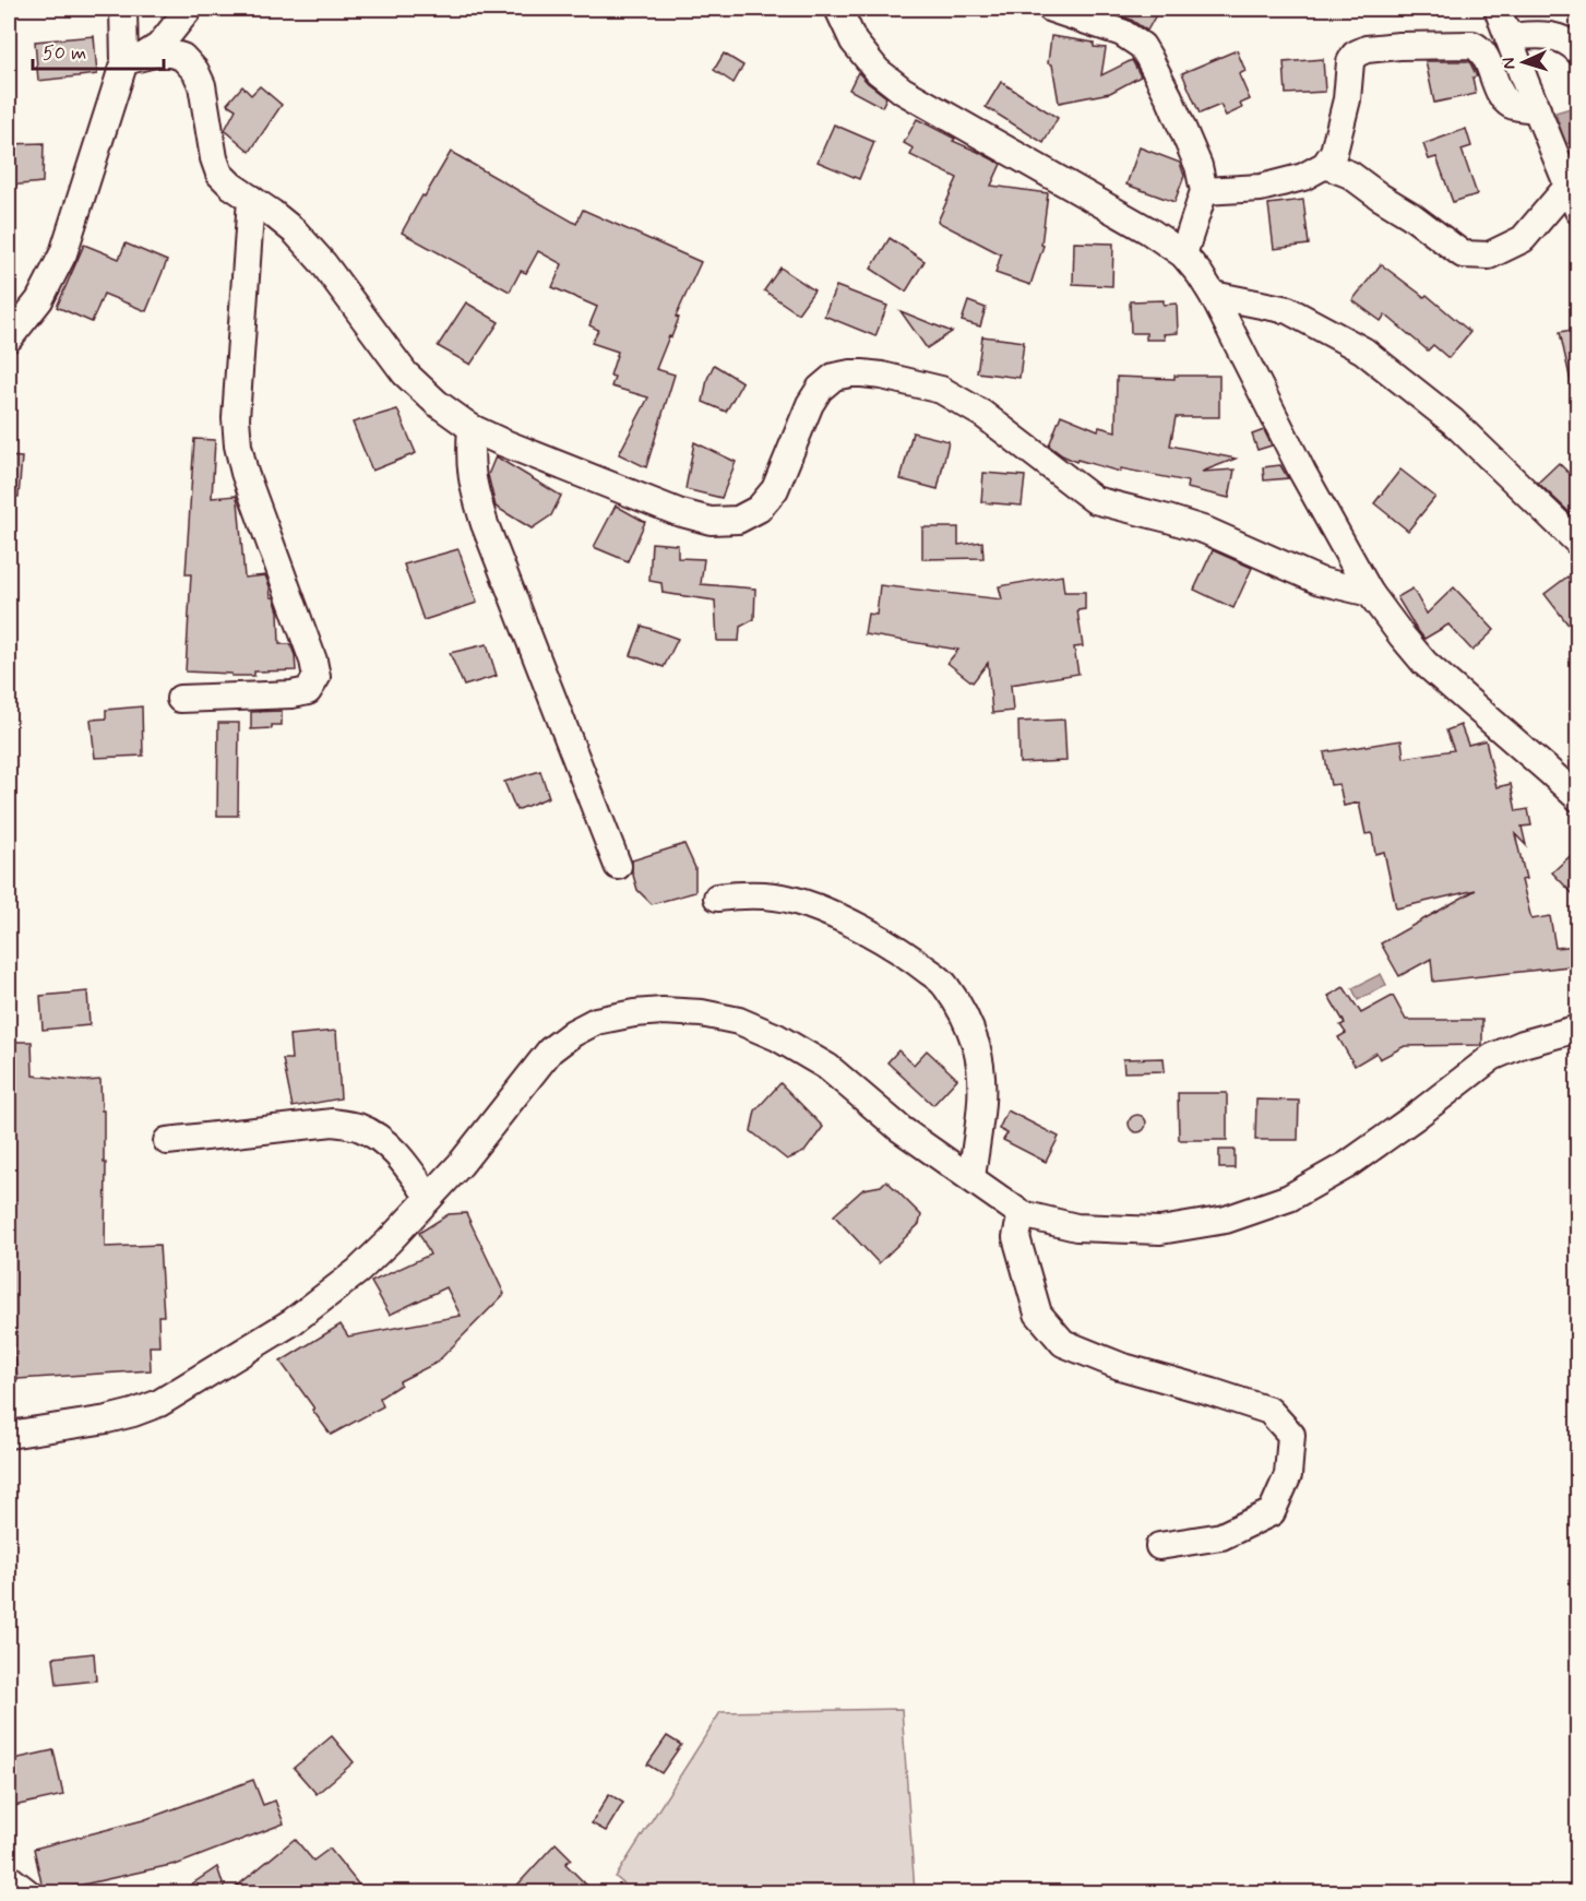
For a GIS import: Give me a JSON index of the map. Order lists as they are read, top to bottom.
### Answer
{
  "scale_bar": "50 m",
  "north": "left"
}
